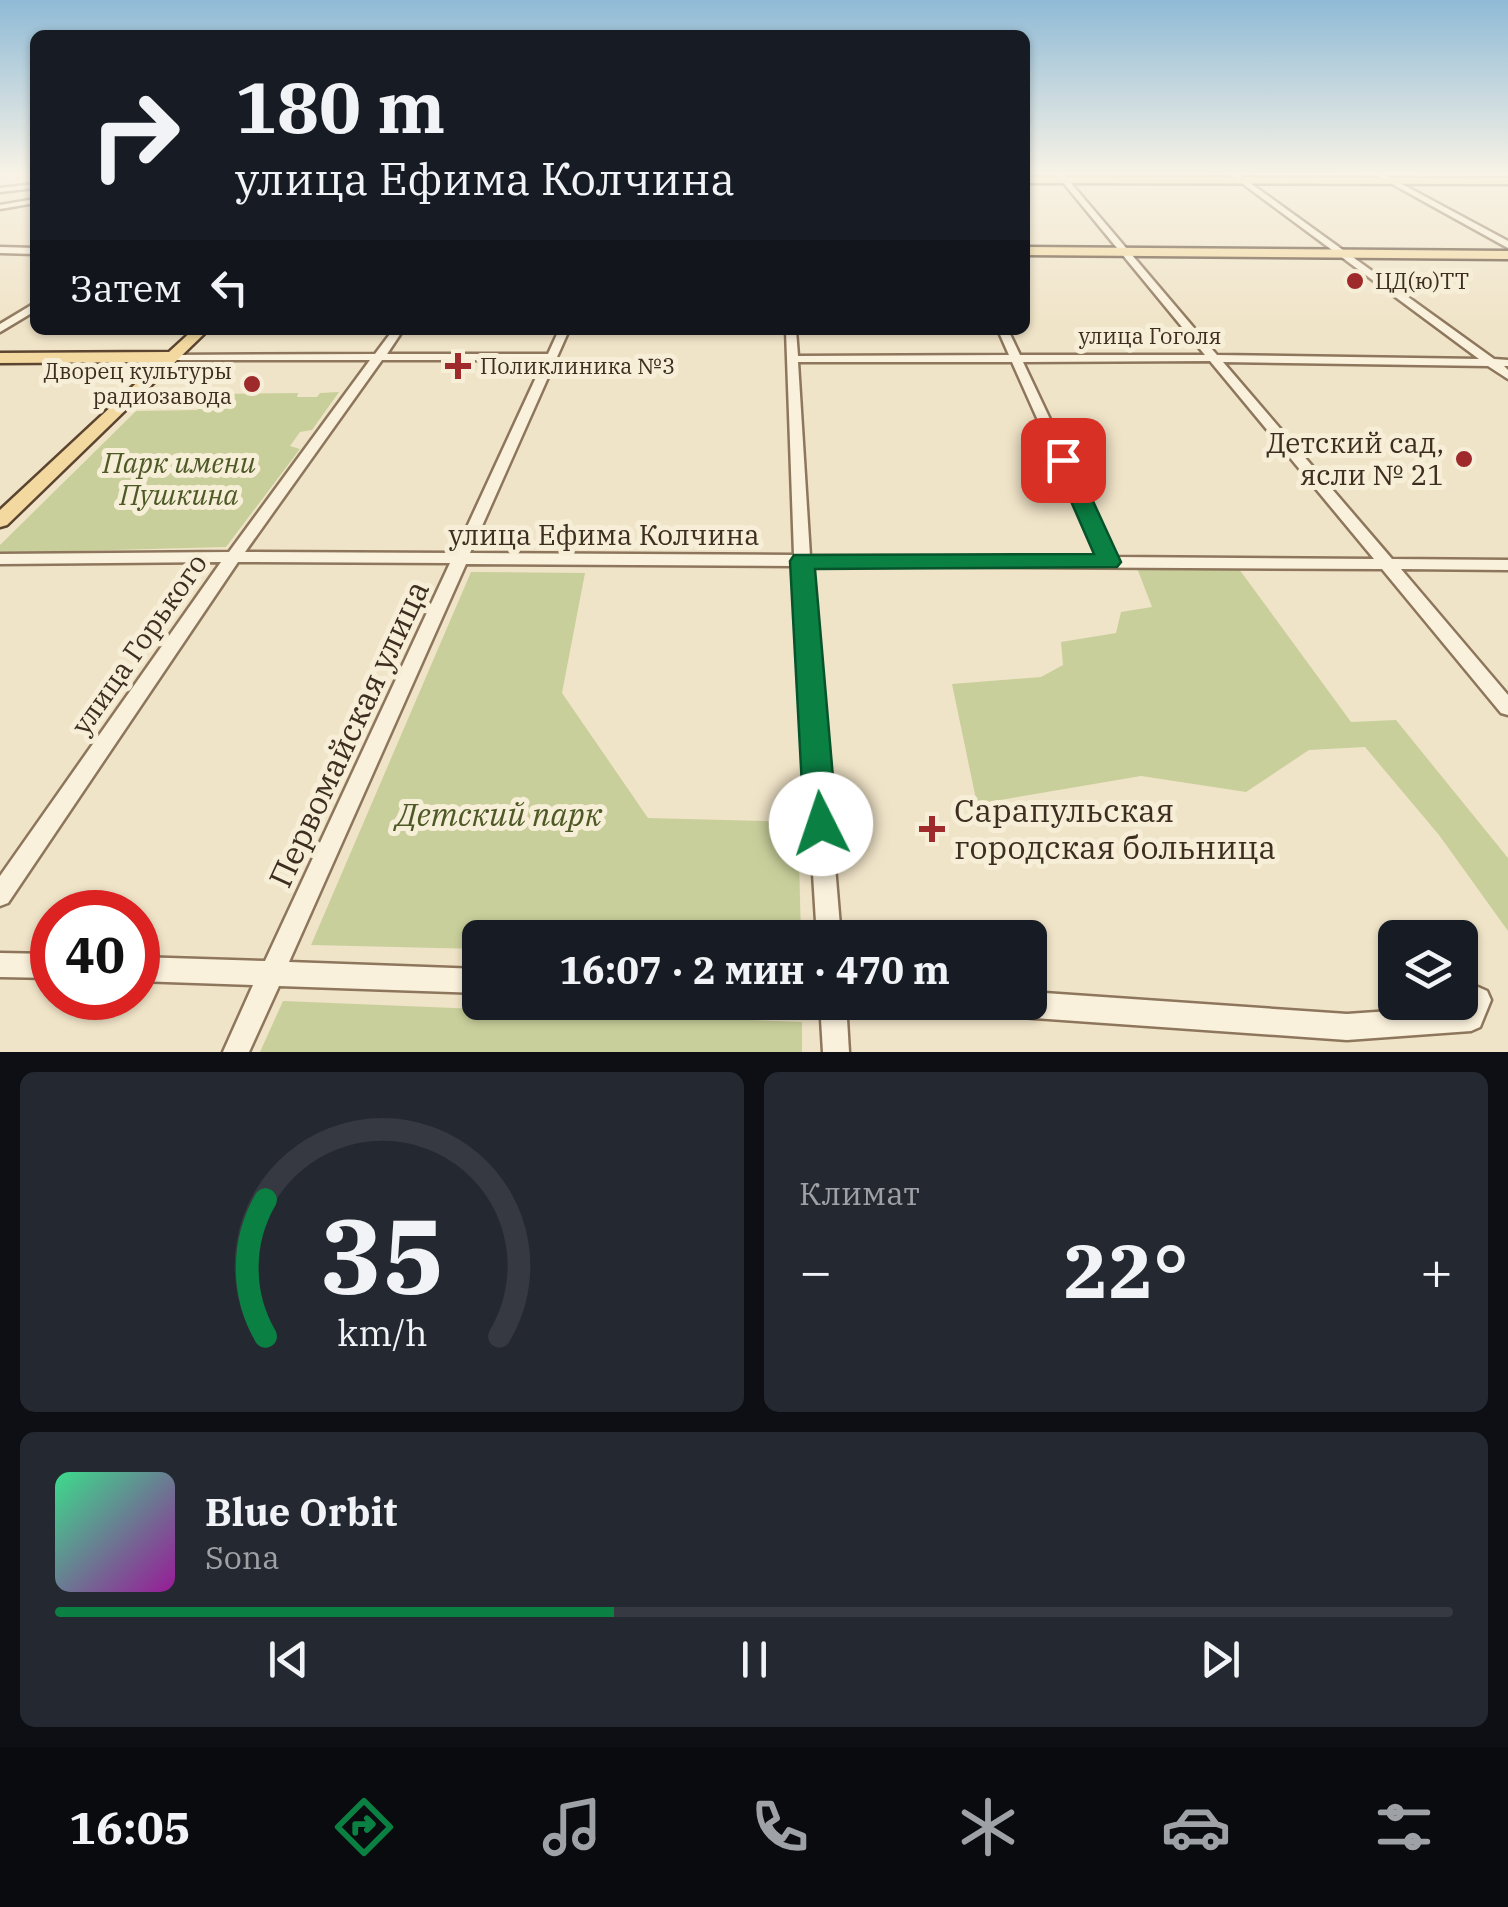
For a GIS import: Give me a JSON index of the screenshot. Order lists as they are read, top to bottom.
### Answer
{
  "streets": {
    "street": [
      "улица Гоголя",
      "улица Ефима Колчина",
      "улица Горького",
      "Первомайская улица"
    ]
  },
  "crossings": [
    ["улица Ефима Колчина", "улица Горького"],
    ["улица Ефима Колчина", "Первомайская улица"]
  ],
  "parks": ["Парк имени Пушкина", "Детский парк"],
  "places": {
    "other": ["ЦД(ю)ТТ", "Дворец культуры радиозавода", "Детский сад, ясли № 21"],
    "health": ["Поликлиника №3", "Сарапульская городская больница"]
  },
  "page": {
    "turn": ["180 m", "улица Ефима Колчина"],
    "then": "Затем",
    "limit": "40",
    "trip": "16:07 · 2 мин · 470 m",
    "tile": "Климат",
    "heat": ["−", "22°", "+"],
    "song": ["Blue Orbit", "Sona"],
    "tabs": "16:05",
    "gauge": ["35", "km/h"]
  }
}
